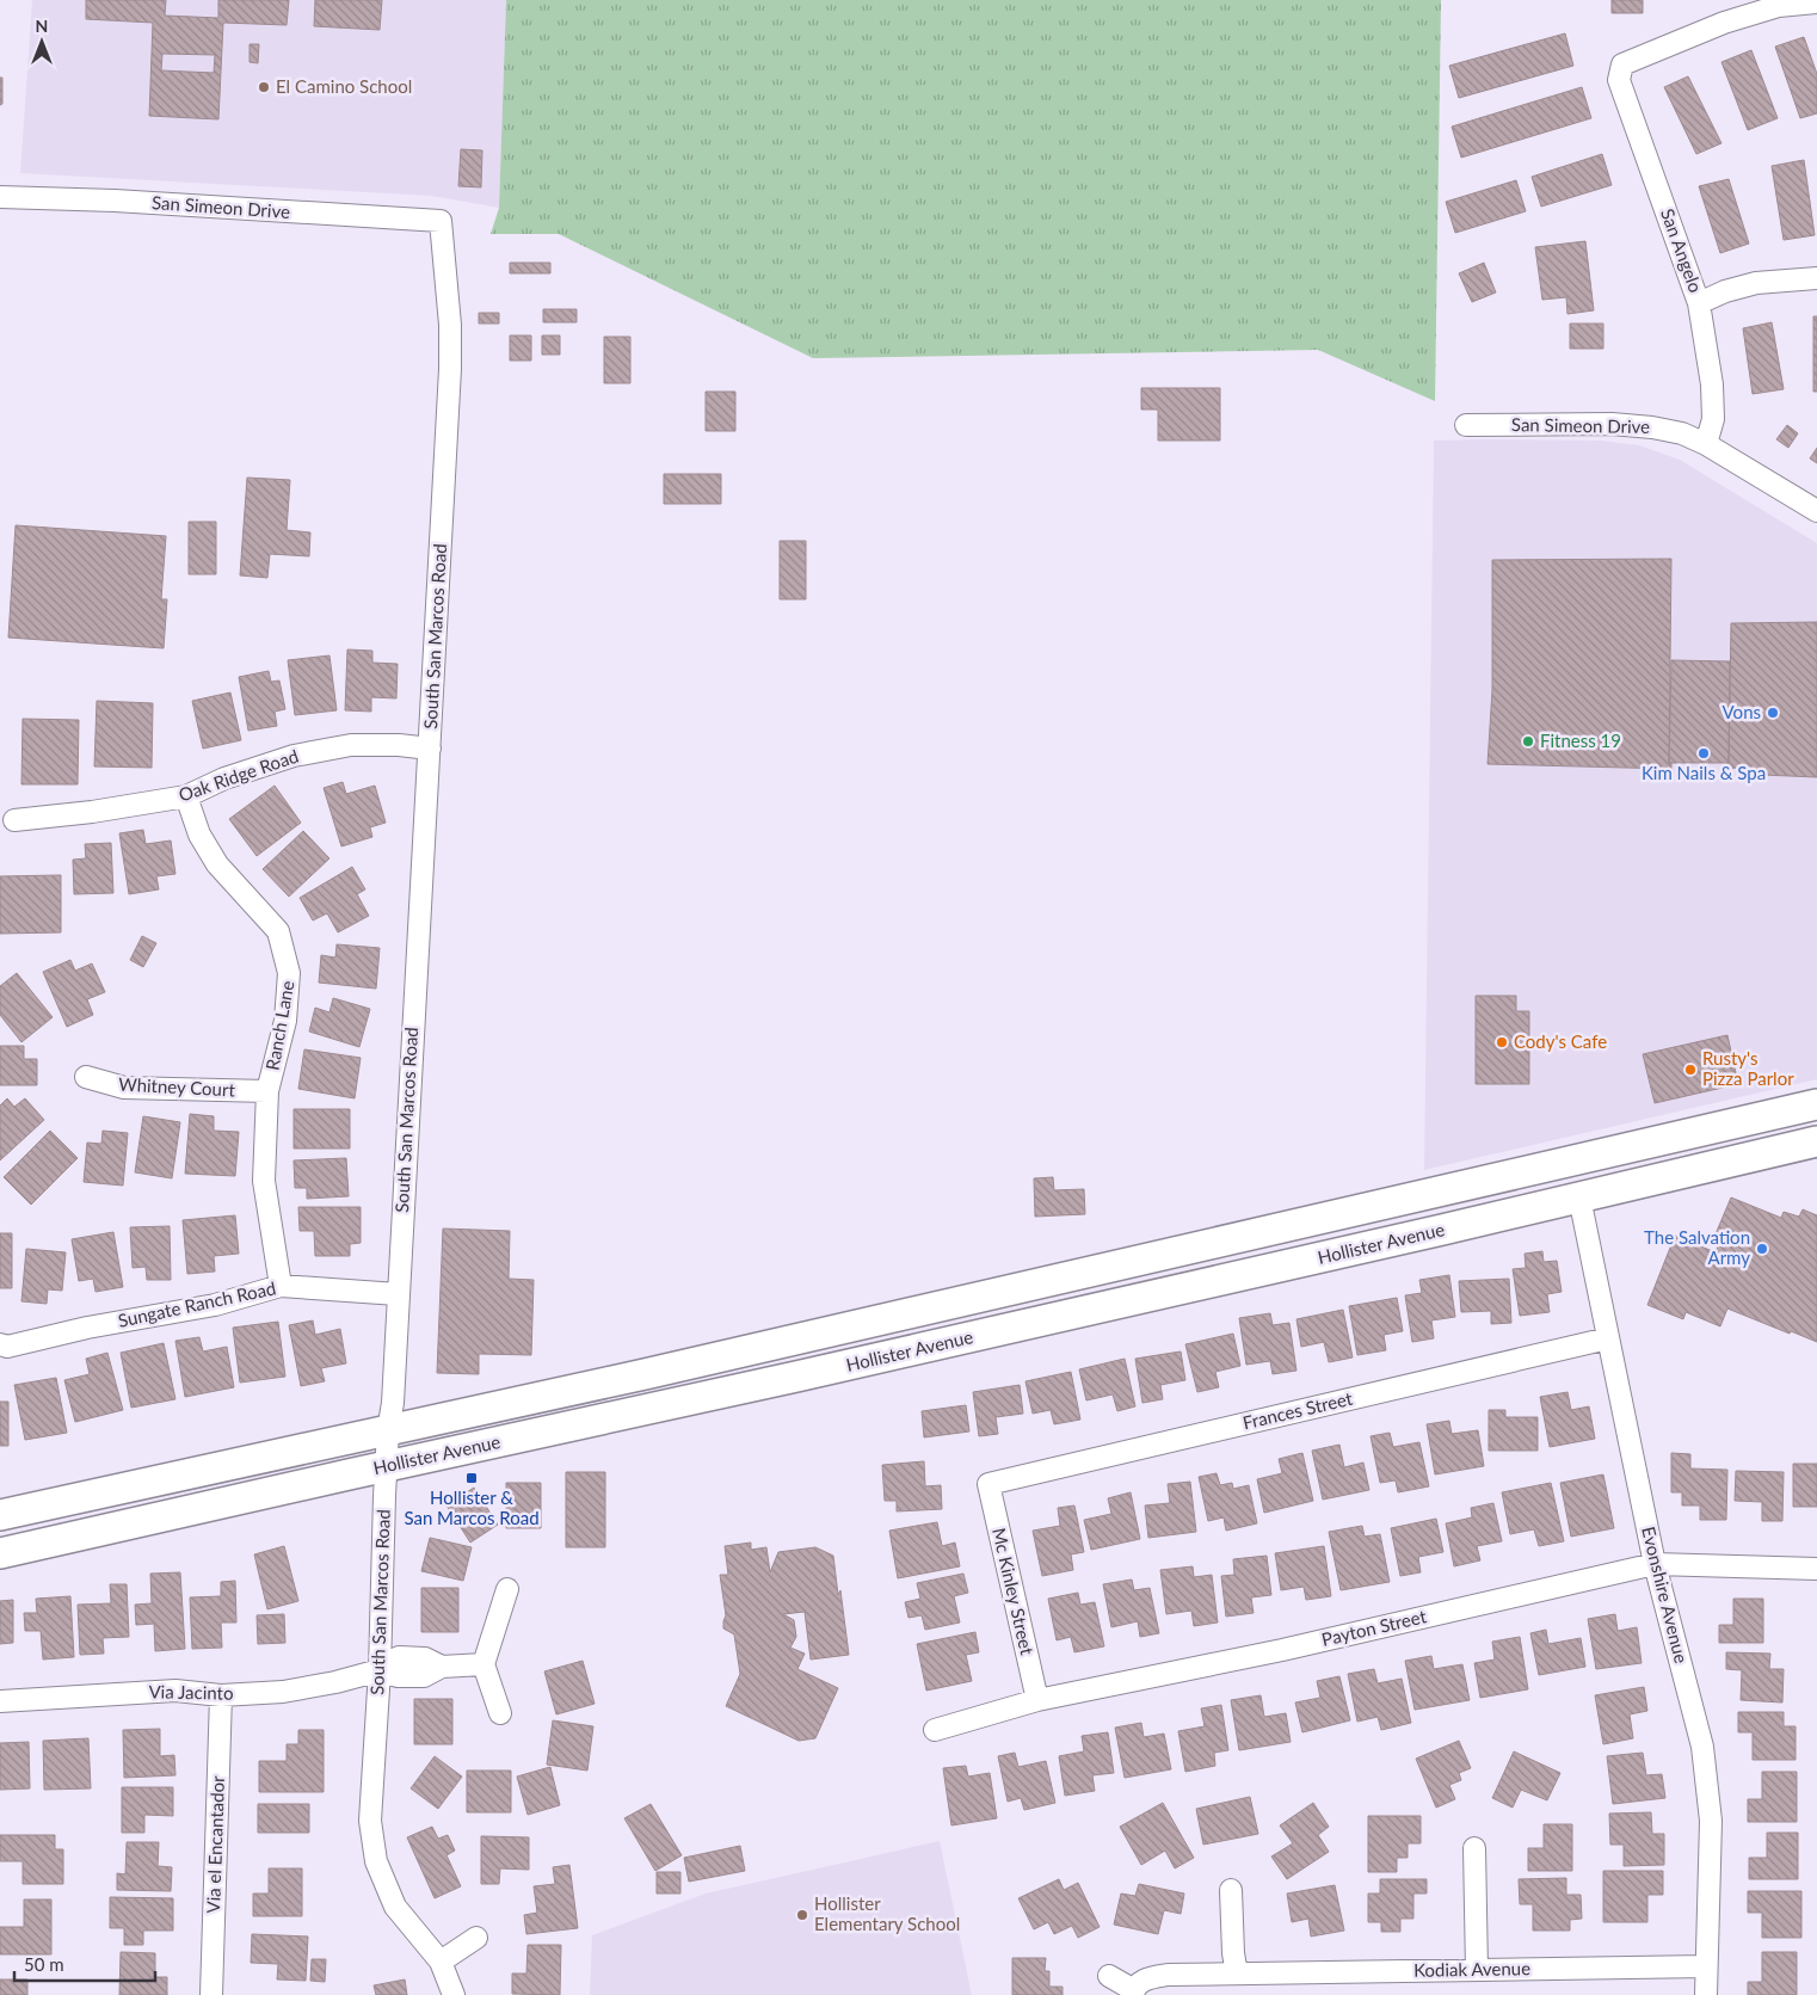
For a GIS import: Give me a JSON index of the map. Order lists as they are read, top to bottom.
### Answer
{
  "streets": {
    "main road": ["Hollister Avenue"],
    "street": [
      "San Simeon Drive",
      "San Angelo",
      "South San Marcos Road",
      "Oak Ridge Road",
      "Ranch Lane",
      "Whitney Court",
      "Sungate Ranch Road",
      "Frances Street",
      "Mc Kinley Street",
      "Evonshire Avenue",
      "Payton Street",
      "Via Jacinto",
      "Via el Encantador",
      "Kodiak Avenue"
    ]
  },
  "crossings": [
    ["San Simeon Drive", "San Angelo"],
    ["San Simeon Drive", "South San Marcos Road"],
    ["South San Marcos Road", "Oak Ridge Road"],
    ["South San Marcos Road", "Hollister Avenue"],
    ["South San Marcos Road", "Sungate Ranch Road"],
    ["South San Marcos Road", "Via Jacinto"],
    ["Oak Ridge Road", "Ranch Lane"],
    ["Ranch Lane", "Whitney Court"],
    ["Ranch Lane", "Sungate Ranch Road"],
    ["Hollister Avenue", "Evonshire Avenue"],
    ["Frances Street", "Mc Kinley Street"],
    ["Frances Street", "Evonshire Avenue"],
    ["Mc Kinley Street", "Payton Street"],
    ["Evonshire Avenue", "Payton Street"],
    ["Evonshire Avenue", "Kodiak Avenue"],
    ["Via Jacinto", "Via el Encantador"]
  ],
  "places": {
    "other": [
      "El Camino School",
      "Vons",
      "Fitness 19",
      "Kim Nails & Spa",
      "Cody's Cafe",
      "Rusty's Pizza Parlor",
      "The Salvation Army",
      "Hollister Elementary School"
    ],
    "transit": ["Hollister & San Marcos Road"]
  },
  "scale_bar": "50 m",
  "north": "top"
}
